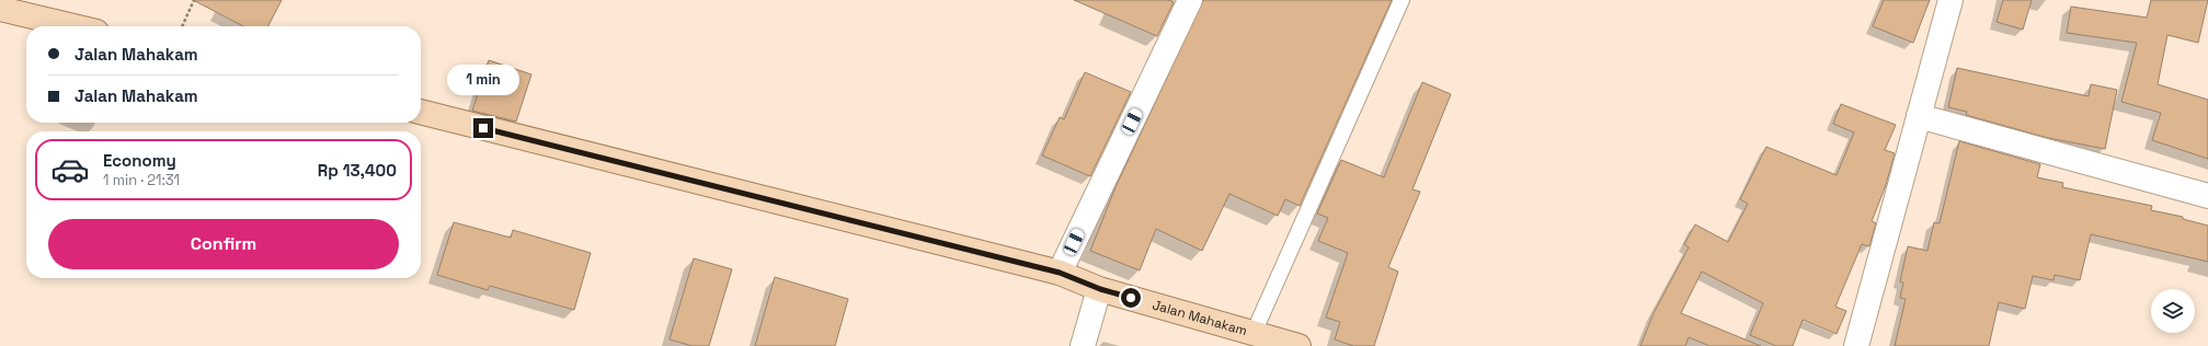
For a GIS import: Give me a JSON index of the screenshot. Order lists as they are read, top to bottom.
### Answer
{
  "streets": {
    "main road": ["Jalan Mahakam"]
  },
  "page": {
    "banner": ["Jalan Mahakam", "Jalan Mahakam"],
    "bubble": "1 min",
    "list": [
      {
        "name": "Economy",
        "note": "1 min · 21:31",
        "value": "Rp 13,400"
      }
    ],
    "buttons": "Confirm"
  }
}
